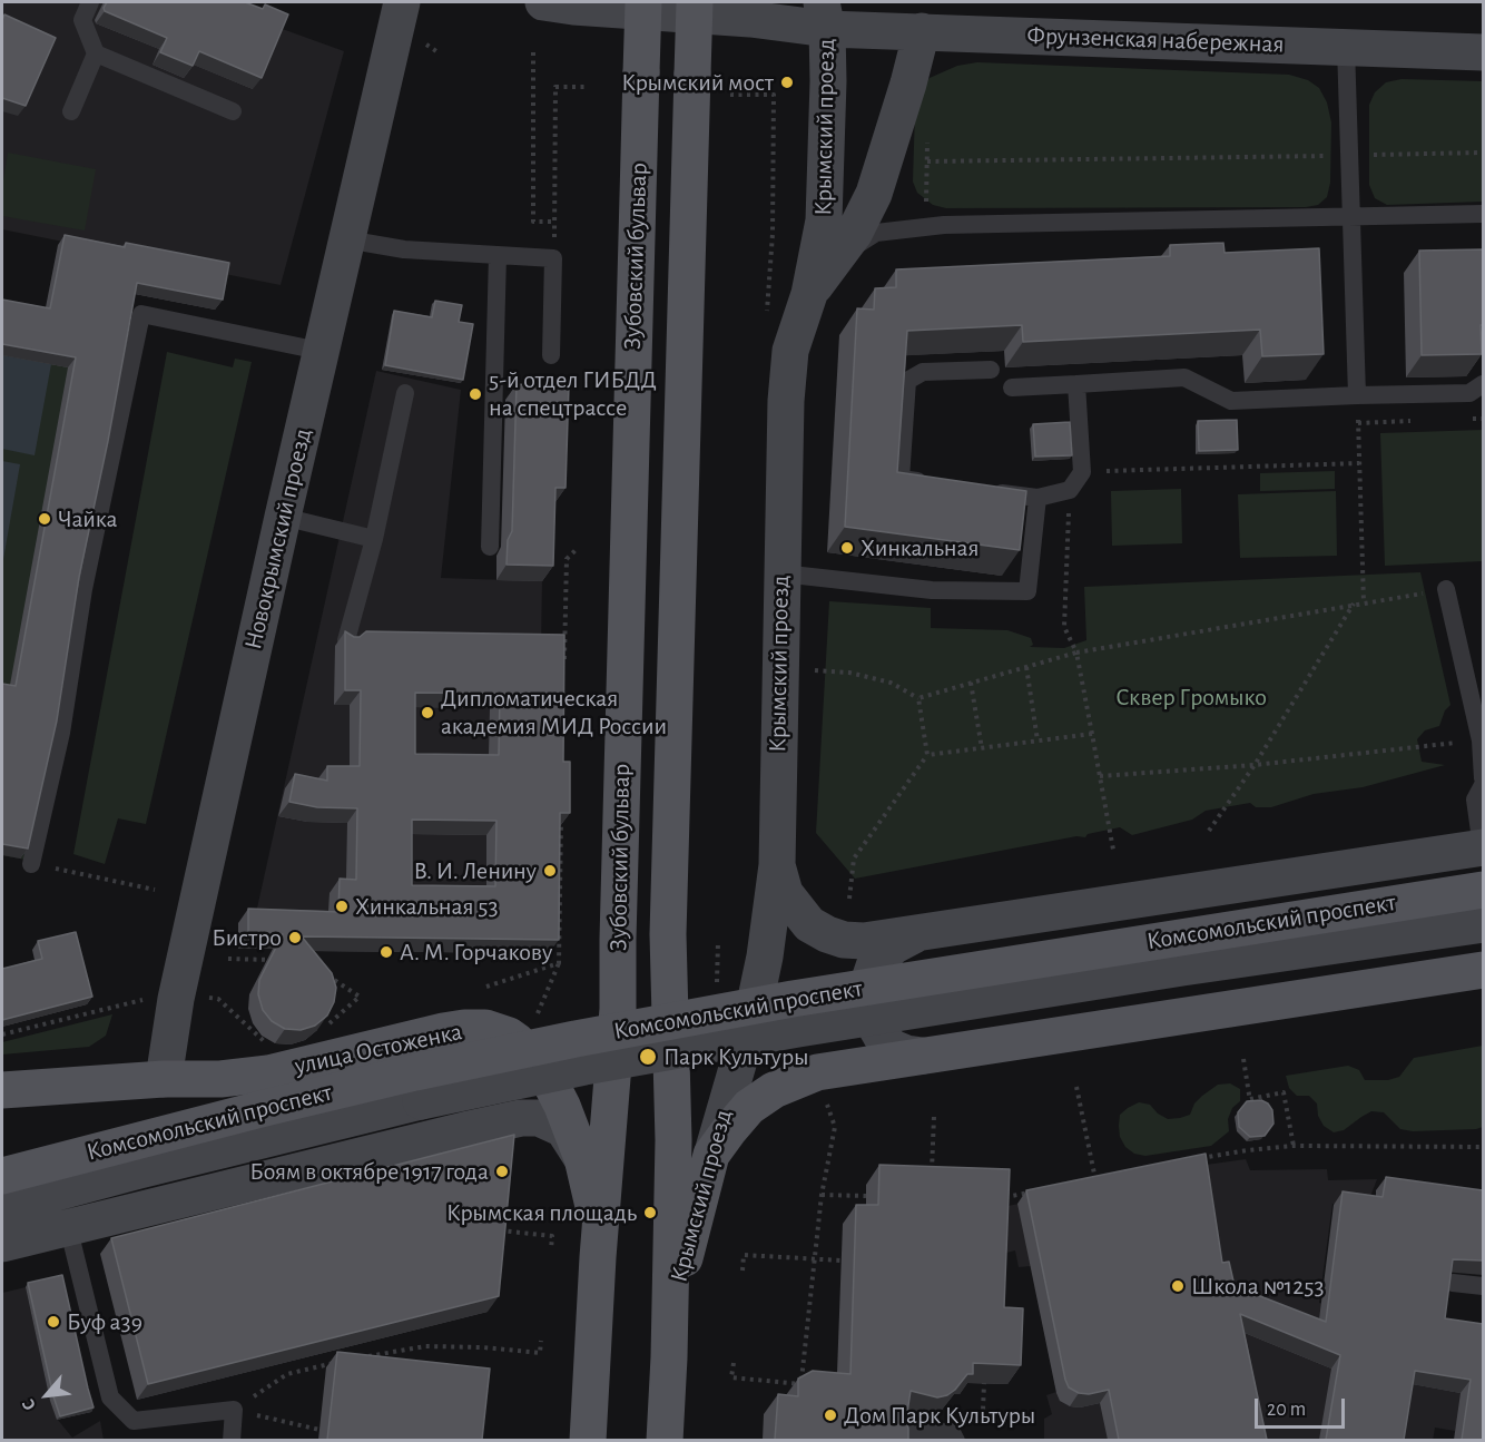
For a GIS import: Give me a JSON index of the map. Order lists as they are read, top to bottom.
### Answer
{
  "streets": {
    "main road": [
      "Фрунзенская набережная",
      "Крымский проезд",
      "Зубовский бульвар",
      "Новокрымский проезд",
      "Комсомольский проспект",
      "улица Остоженка"
    ]
  },
  "crossings": [
    ["Фрунзенская набережная", "Крымский проезд"],
    ["Крымский проезд", "Зубовский бульвар"],
    ["Зубовский бульвар", "улица Остоженка"],
    ["Новокрымский проезд", "улица Остоженка"]
  ],
  "parks": ["Сквер Громыко"],
  "places": [
    "Крымский мост",
    "5-й отдел ГИБДД на спецтрассе",
    "Чайка",
    "Хинкальная",
    "Дипломатическая академия МИД России",
    "В. И. Ленину",
    "Хинкальная 53",
    "Бистро",
    "А. М. Горчакову",
    "Парк Культуры",
    "Боям в октябре 1917 года",
    "Крымская площадь",
    "Школа №1253",
    "Буф а39",
    "Дом Парк Культуры"
  ],
  "scale_bar": "20 m",
  "north": "bottom left"
}
